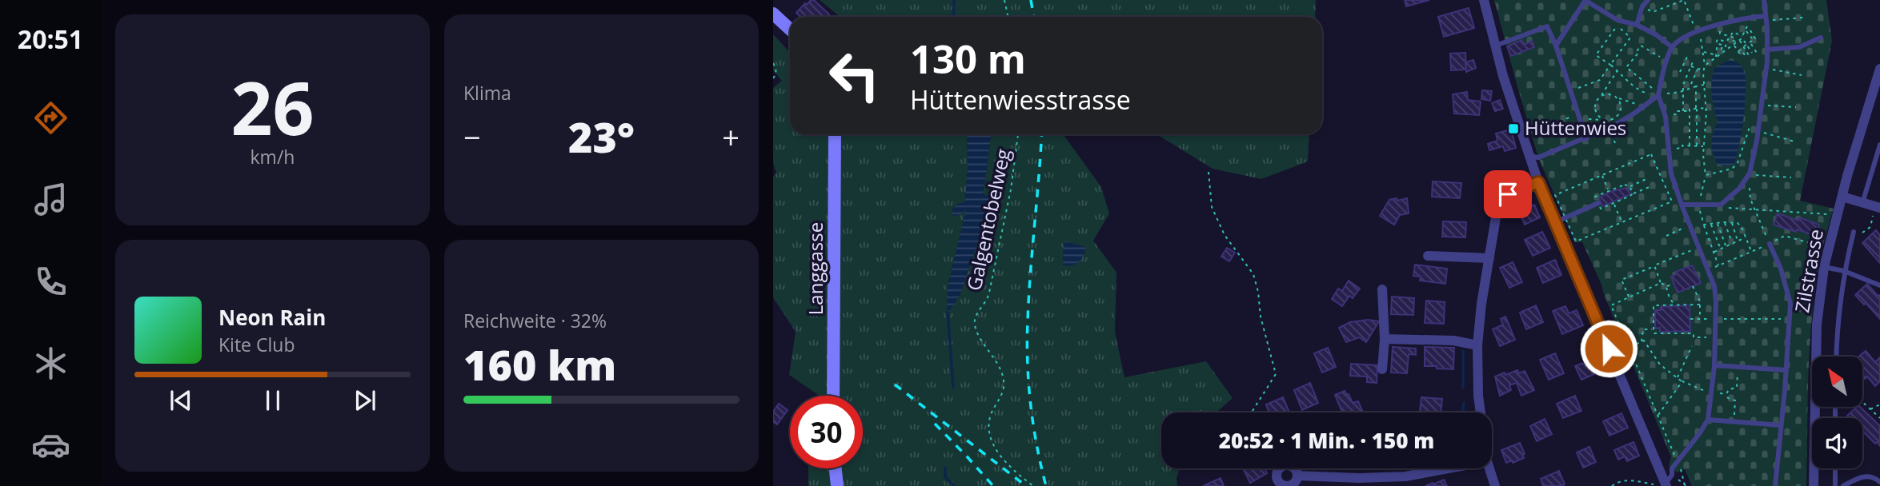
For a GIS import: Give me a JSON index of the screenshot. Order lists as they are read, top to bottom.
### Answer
{
  "streets": {
    "main road": ["Langgasse"],
    "street": ["Zilstrasse"],
    "path": ["Galgentobelweg"]
  },
  "places": {
    "transit": ["Hüttenwies"]
  },
  "north": "top left",
  "page": {
    "tabs": "20:51",
    "tile": [
      ["26", "km/h"],
      "Klima",
      ["Reichweite · 32%", "160 km"]
    ],
    "turn": ["130 m", "Hüttenwiesstrasse"],
    "heat": ["−", "23°", "+"],
    "song": ["Neon Rain", "Kite Club"],
    "limit": "30",
    "trip": "20:52 · 1 Min. · 150 m"
  }
}
